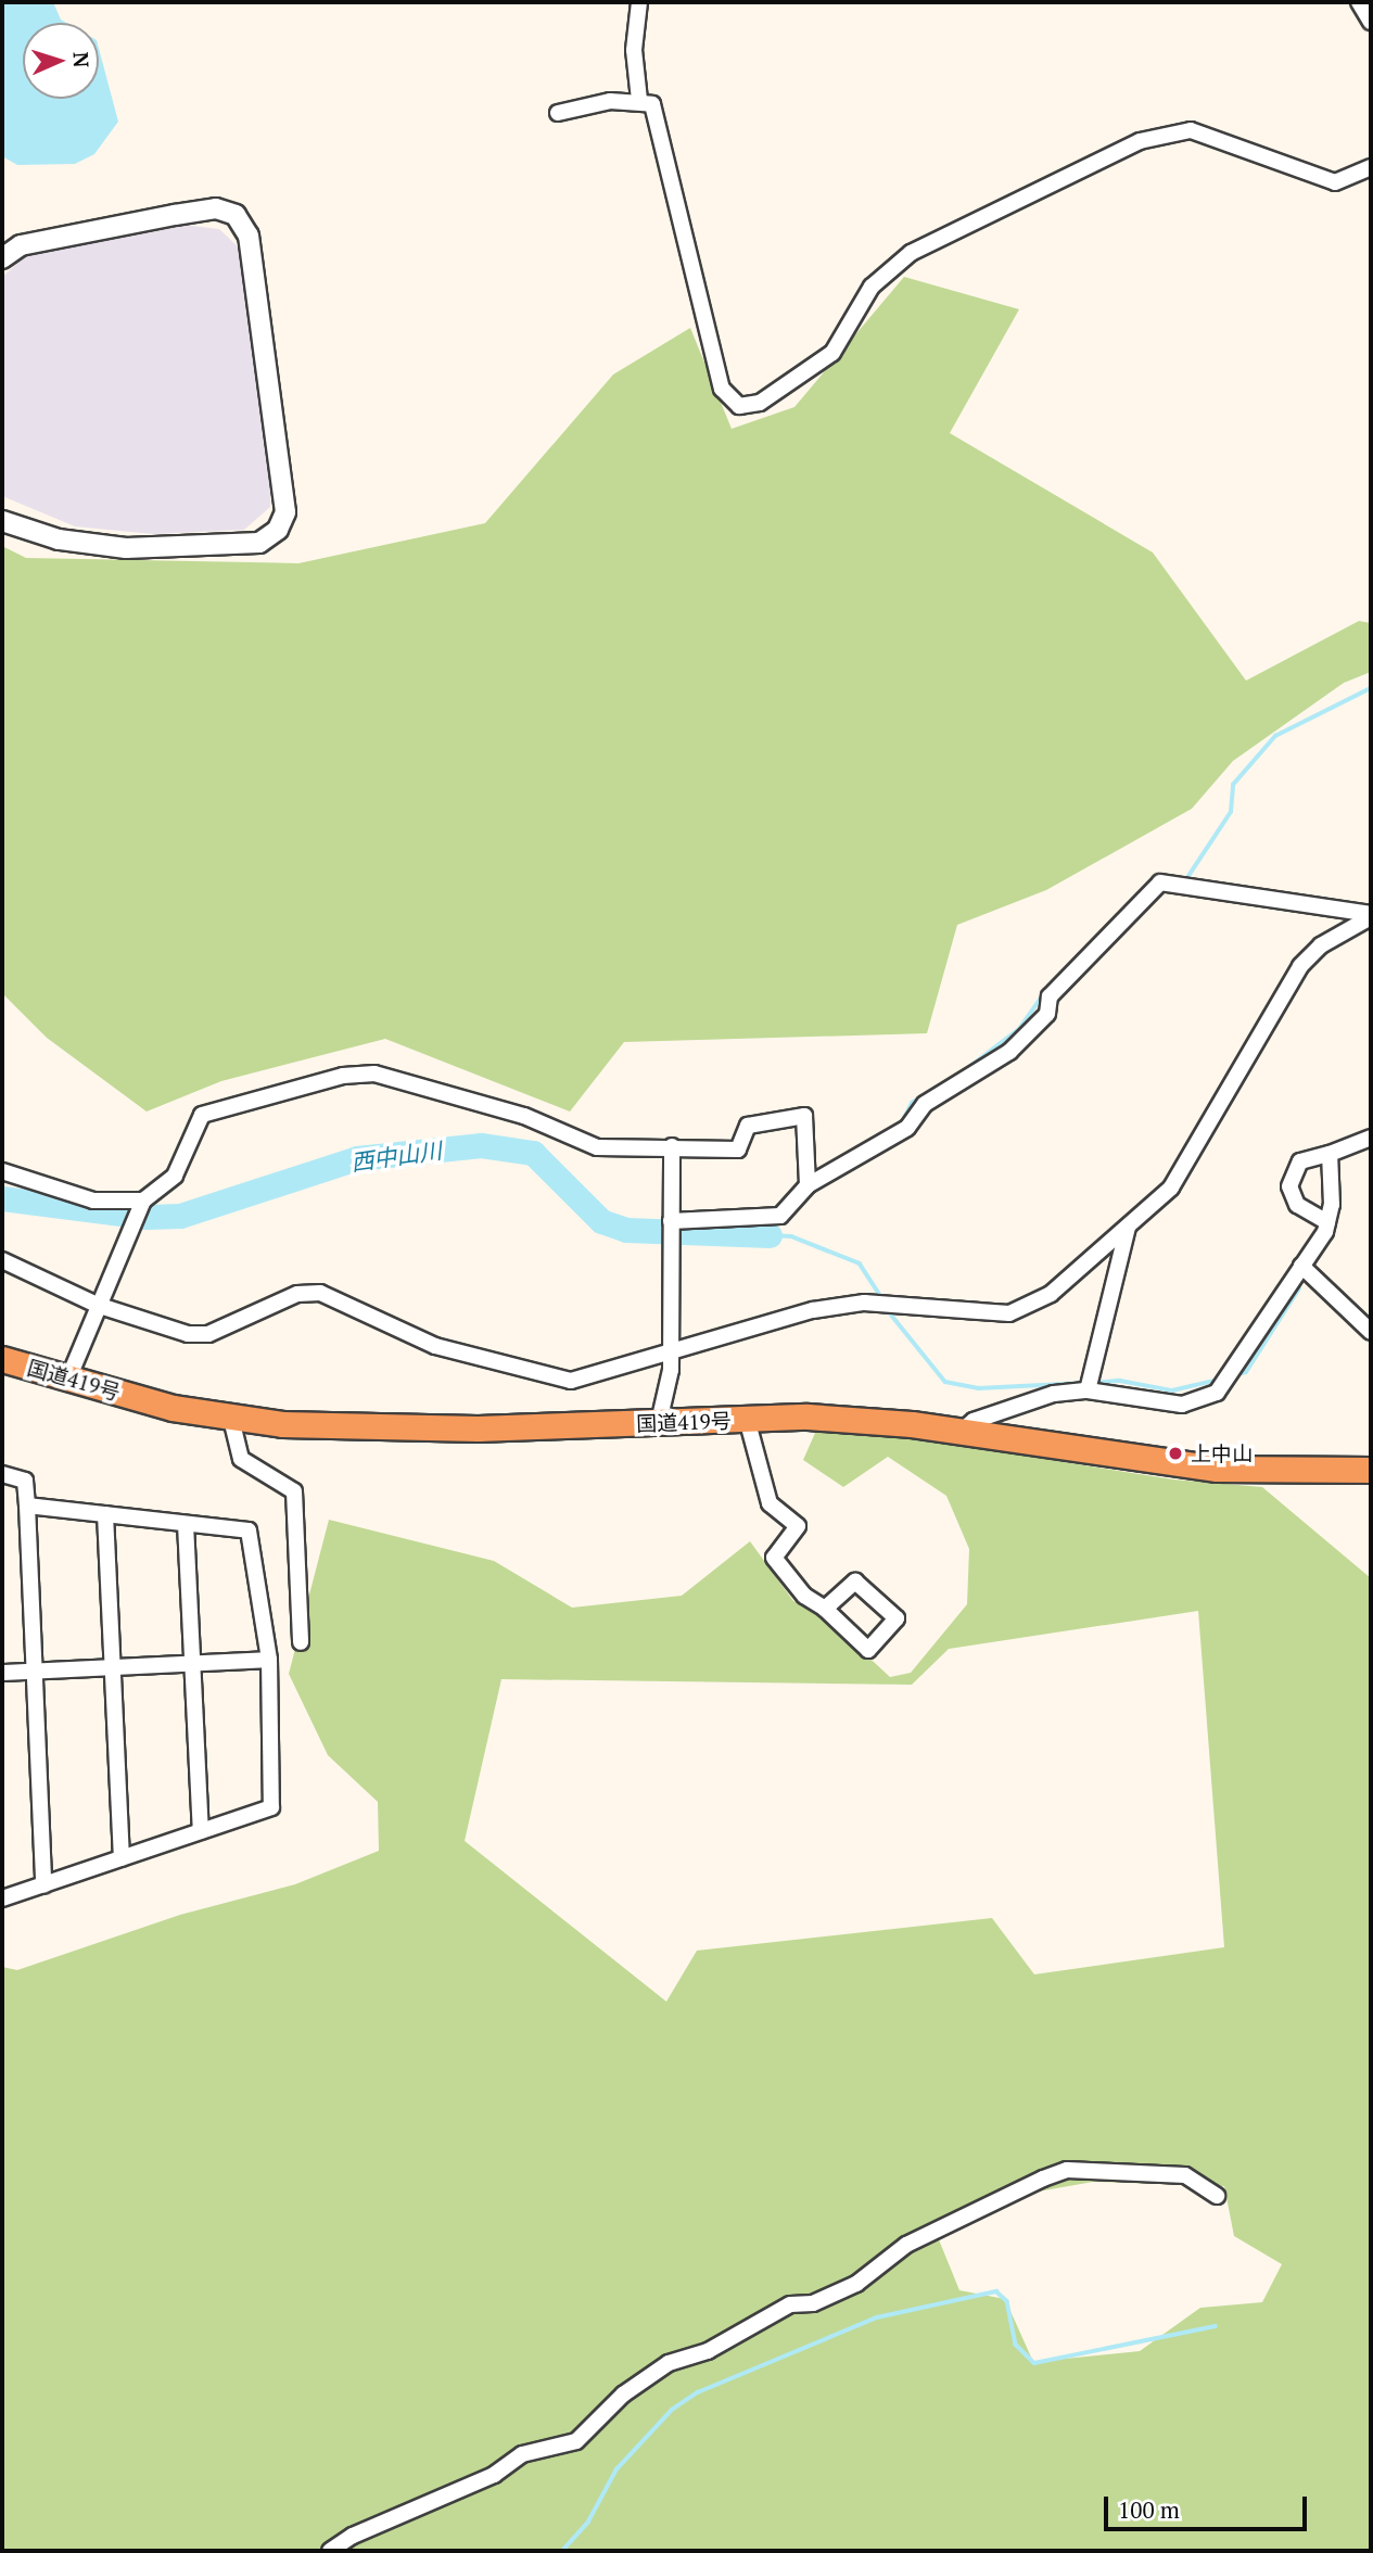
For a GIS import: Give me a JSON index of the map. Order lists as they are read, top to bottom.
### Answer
{
  "streets": {
    "highway": ["国道419号"]
  },
  "water": ["西中山川"],
  "places": ["上中山"],
  "scale_bar": "100 m",
  "north": "right"
}
